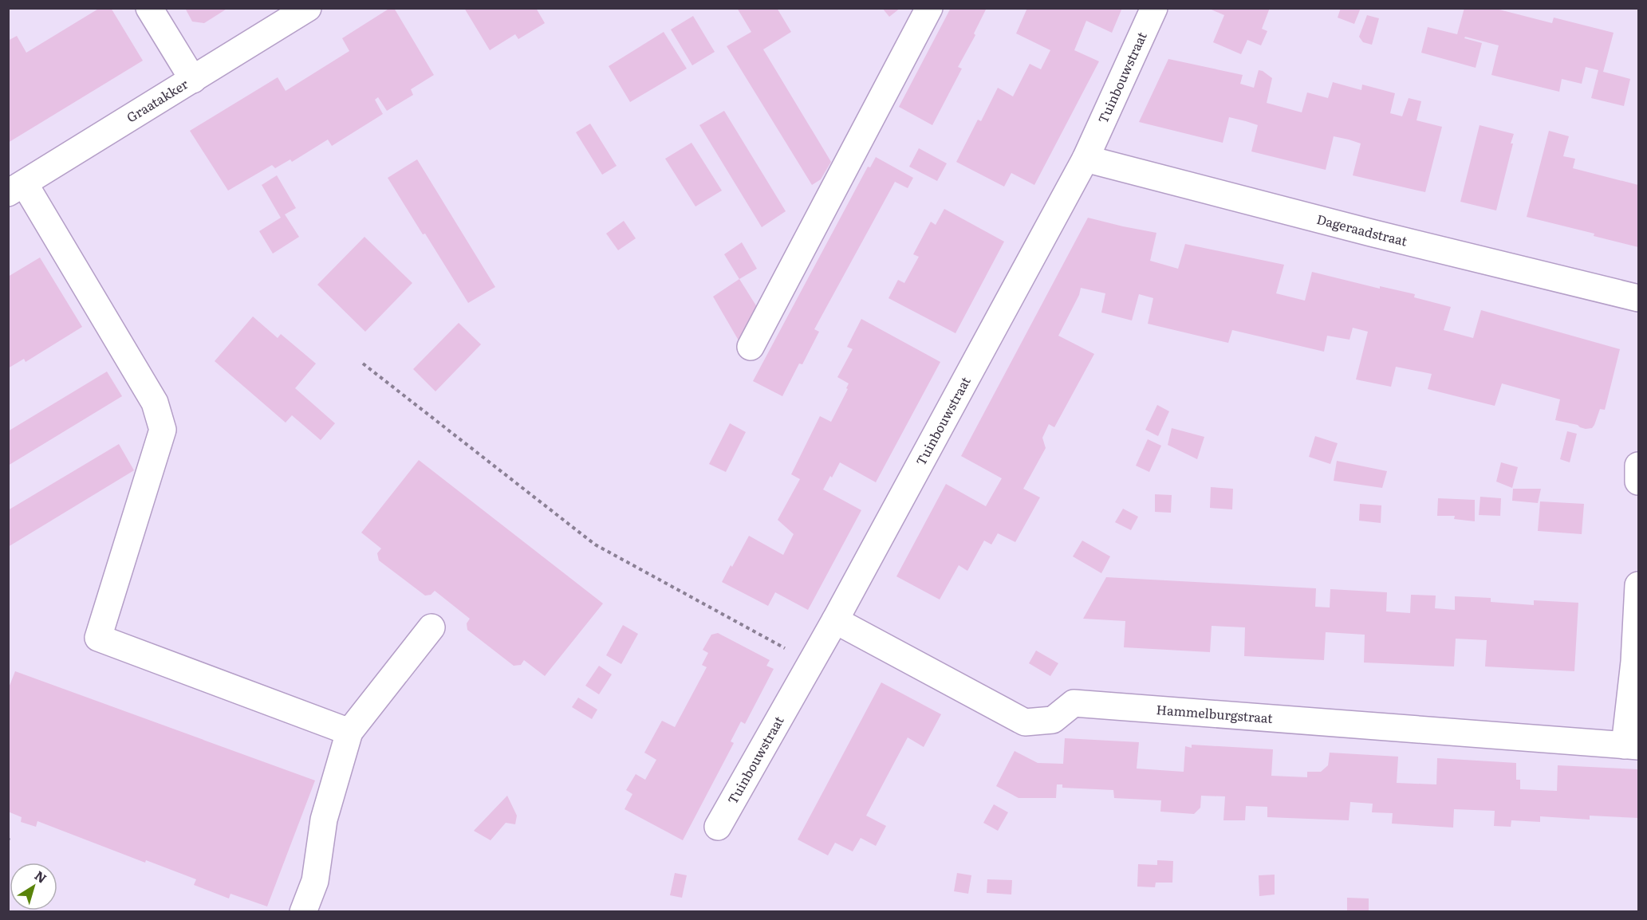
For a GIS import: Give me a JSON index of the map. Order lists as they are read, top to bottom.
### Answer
{
  "streets": {
    "street": [
      "Tuinbouwstraat",
      "Graatakker",
      "Dageraadstraat",
      "Hammelburgstraat"
    ]
  },
  "crossings": [
    ["Tuinbouwstraat", "Dageraadstraat"],
    ["Tuinbouwstraat", "Hammelburgstraat"]
  ],
  "north": "top right"
}
